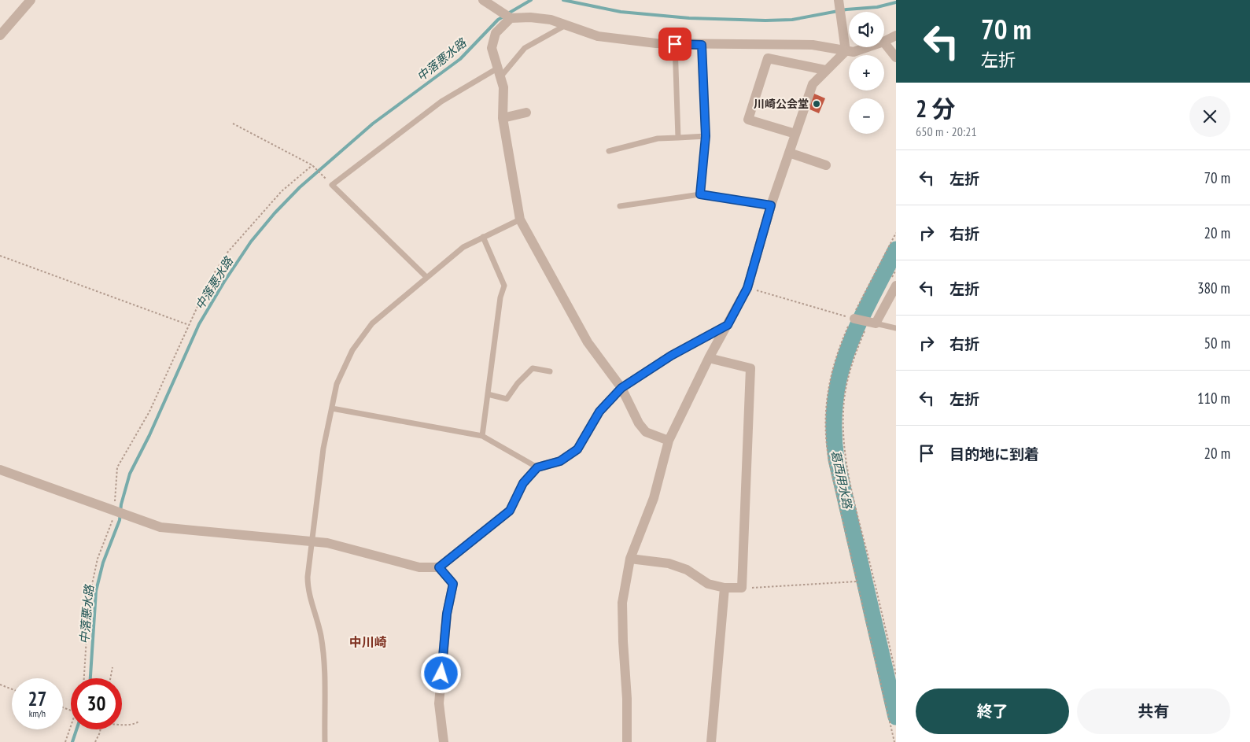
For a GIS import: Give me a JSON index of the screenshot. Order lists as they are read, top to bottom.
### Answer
{
  "districts": ["中川崎"],
  "water": ["中落悪水路", "葛西用水路"],
  "places": ["川崎公会堂"],
  "page": {
    "turn": ["70 m", "左折"],
    "map_buttons": ["+", "−"],
    "heading": ["2 分", "650 m · 20:21"],
    "list": [
      {
        "name": "左折",
        "value": "70 m"
      },
      {
        "name": "右折",
        "value": "20 m"
      },
      {
        "name": "左折",
        "value": "380 m"
      },
      {
        "name": "右折",
        "value": "50 m"
      },
      {
        "name": "左折",
        "value": "110 m"
      },
      {
        "name": "目的地に到着",
        "value": "20 m"
      }
    ],
    "speed": "27 km/h",
    "limit": "30",
    "buttons": ["終了", "共有"]
  }
}
